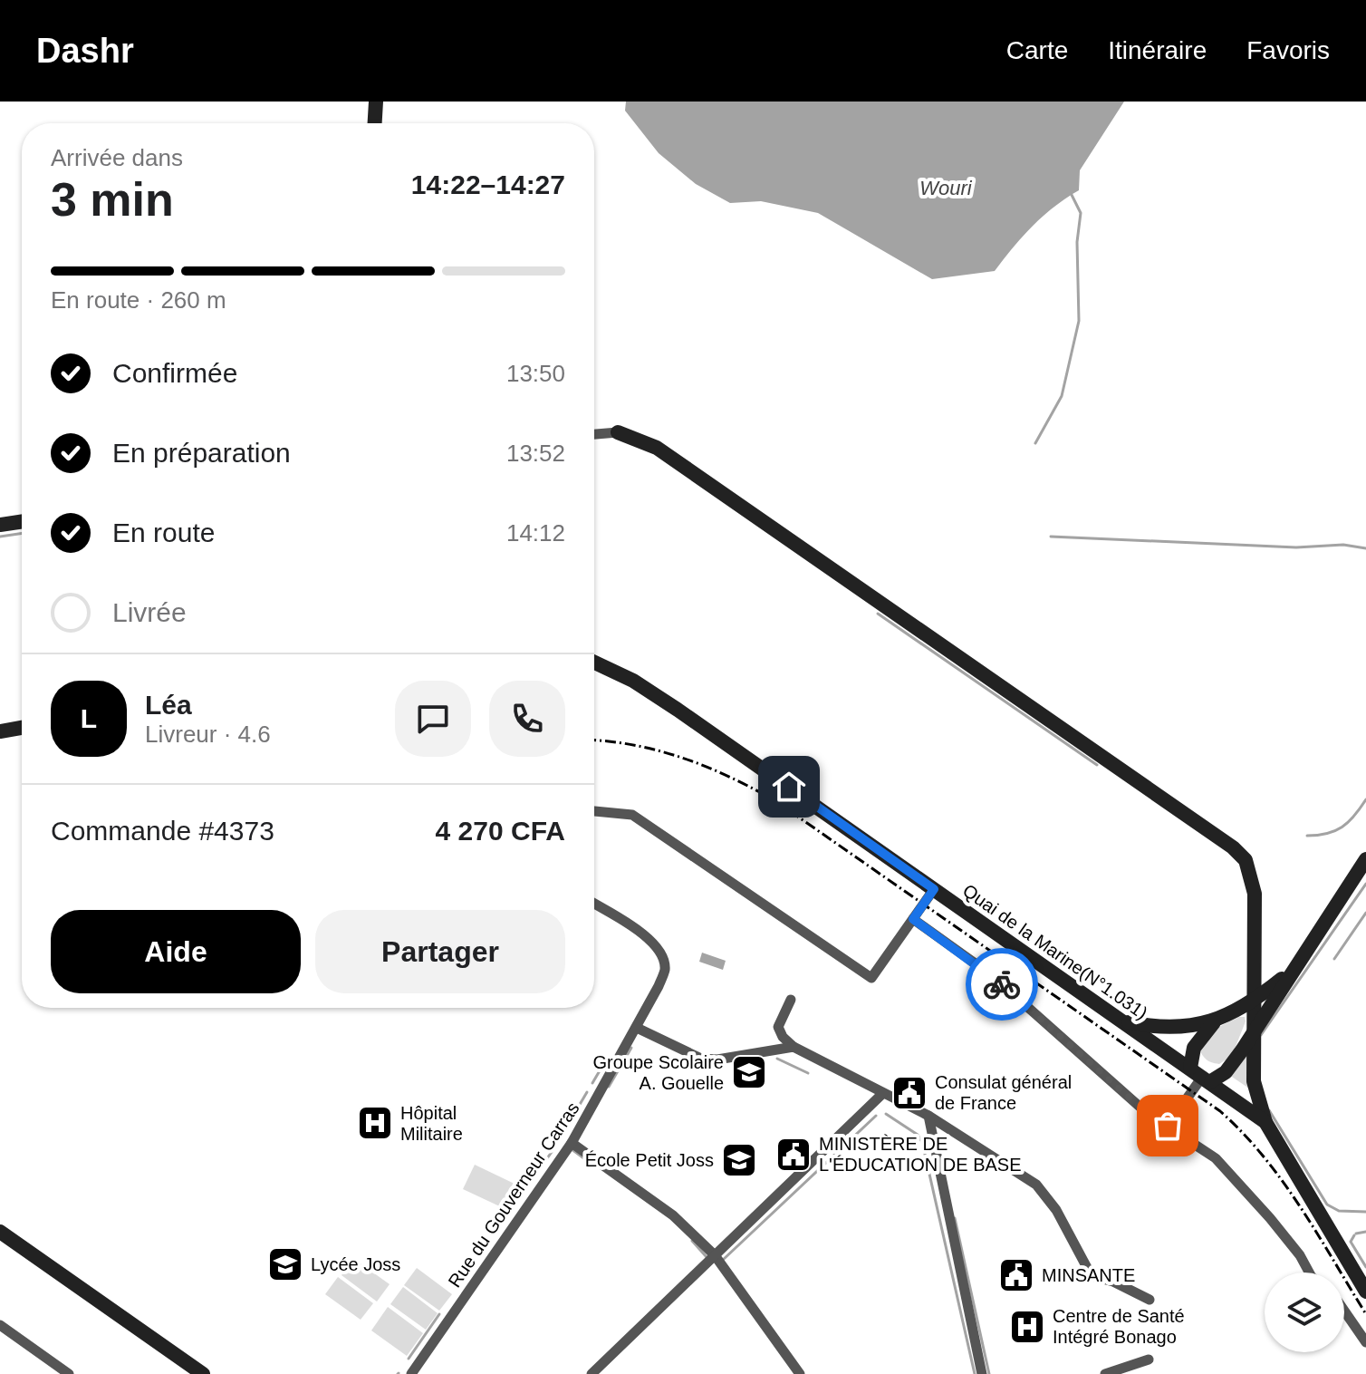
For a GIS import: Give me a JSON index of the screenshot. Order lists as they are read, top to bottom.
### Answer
{
  "streets": {
    "street": ["Quai de la Marine(N°1.031)", "Rue du Gouverneur Carras"]
  },
  "water": ["Wouri"],
  "places": {
    "school or university": ["Groupe Scolaire A. Gouelle", "École Petit Joss", "Lycée Joss"],
    "public building": ["Consulat général de France", "MINISTÈRE DE L'ÉDUCATION DE BASE", "MINSANTE"],
    "hospital": ["Hôpital Militaire", "Centre de Santé Intégré Bonago"]
  },
  "page": {
    "header": "Dashr",
    "nav": ["Carte", "Itinéraire", "Favoris"],
    "heading": ["3 min", "Arrivée dans", "14:22–14:27"],
    "panel": [
      "Léa",
      "Livreur · 4.6",
      "Commande #4373",
      "4 270 CFA"
    ],
    "bar": "En route · 260 m",
    "list": [
      ["Confirmée", "13:50"],
      ["En préparation", "13:52"],
      ["En route", "14:12"],
      "Livrée"
    ],
    "round": "L",
    "buttons": ["Aide", "Partager"]
  }
}
